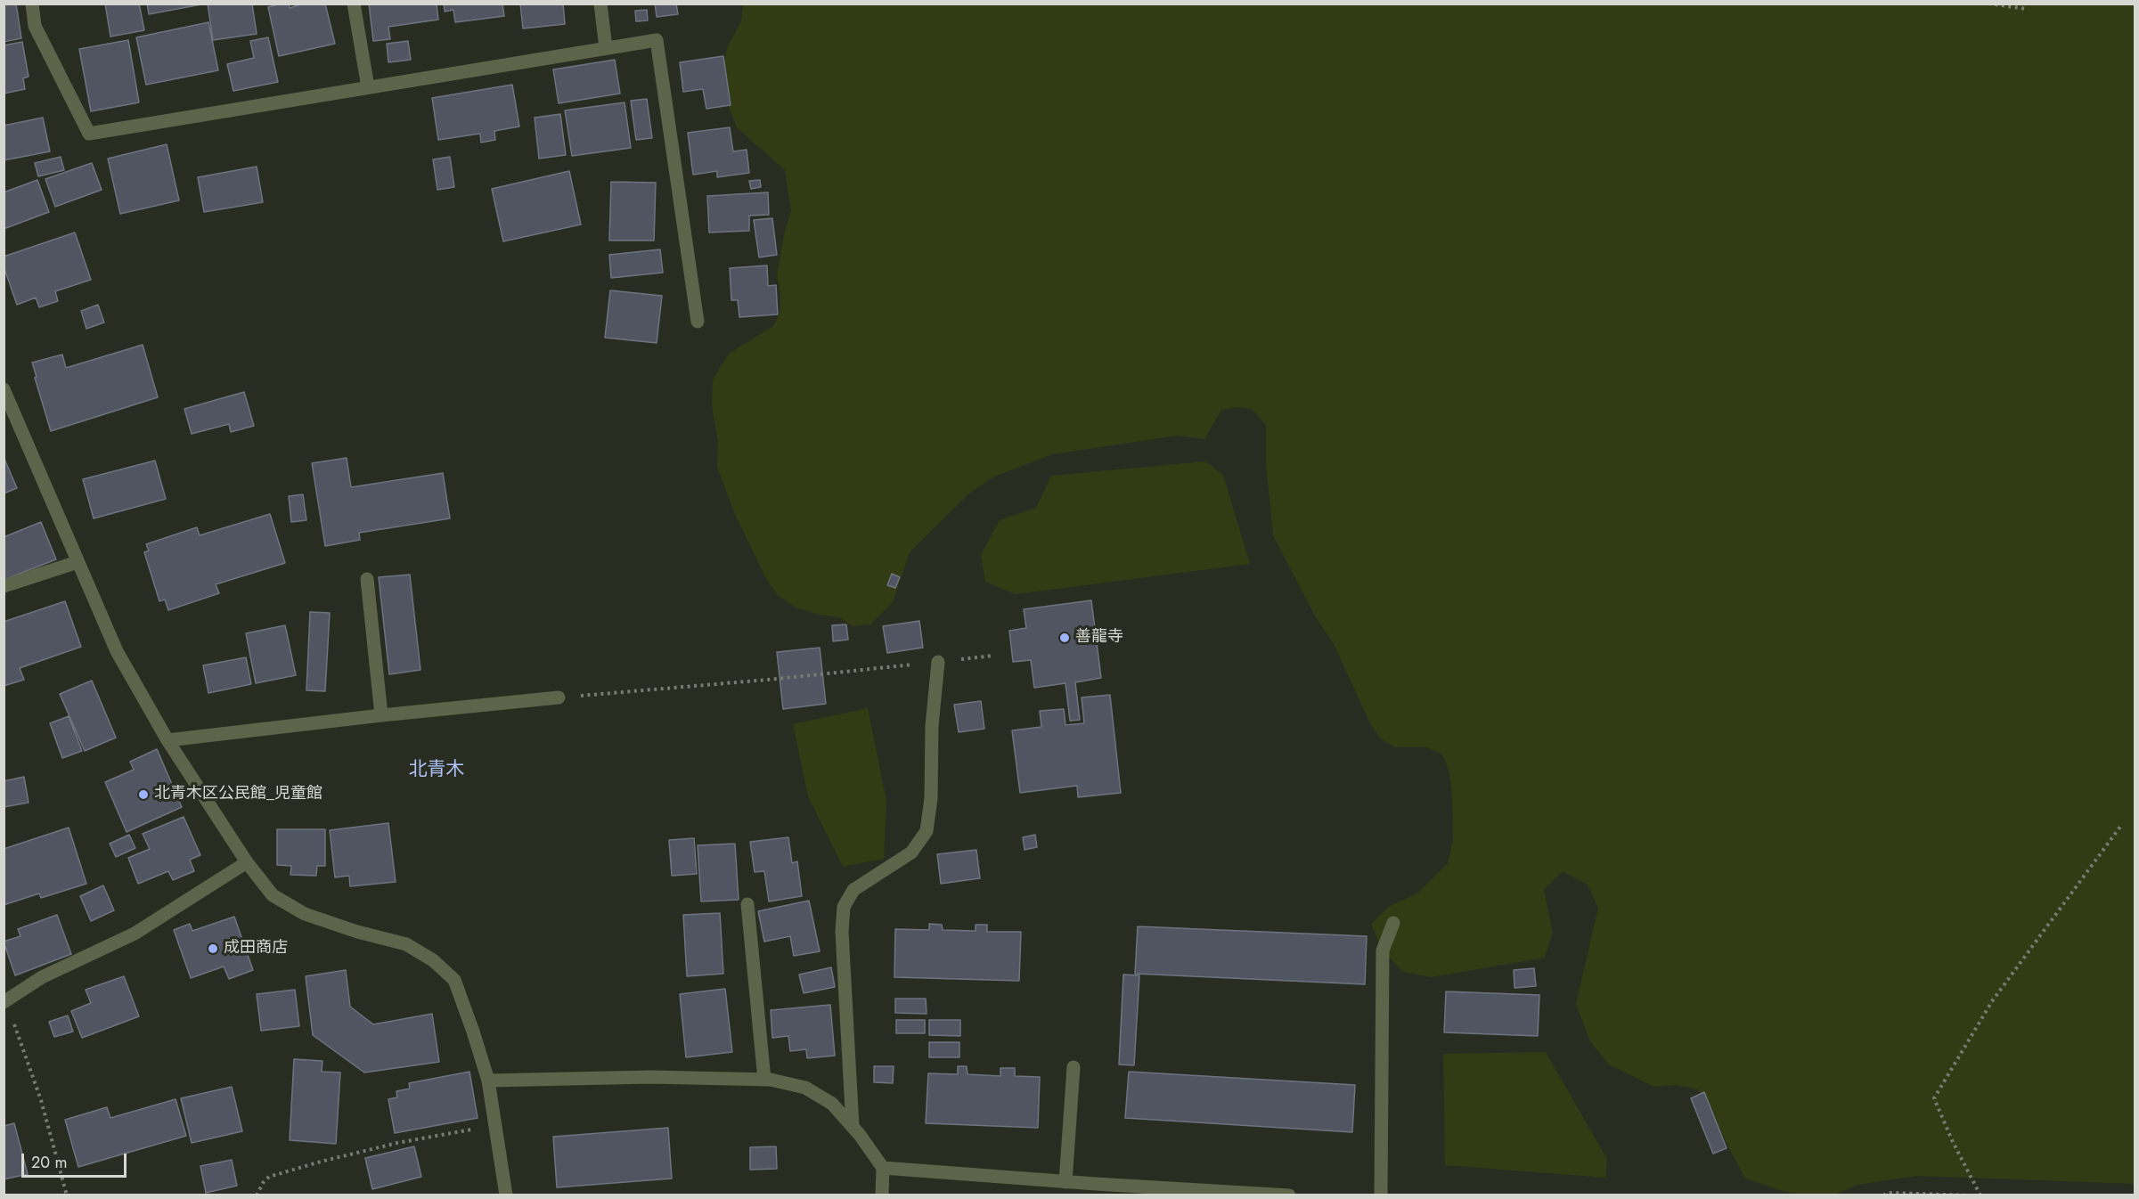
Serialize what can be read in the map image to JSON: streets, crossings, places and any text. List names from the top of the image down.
{
  "districts": ["北青木"],
  "places": ["善龍寺", "北青木区公民館_児童館", "成田商店"],
  "scale_bar": "20 m"
}
